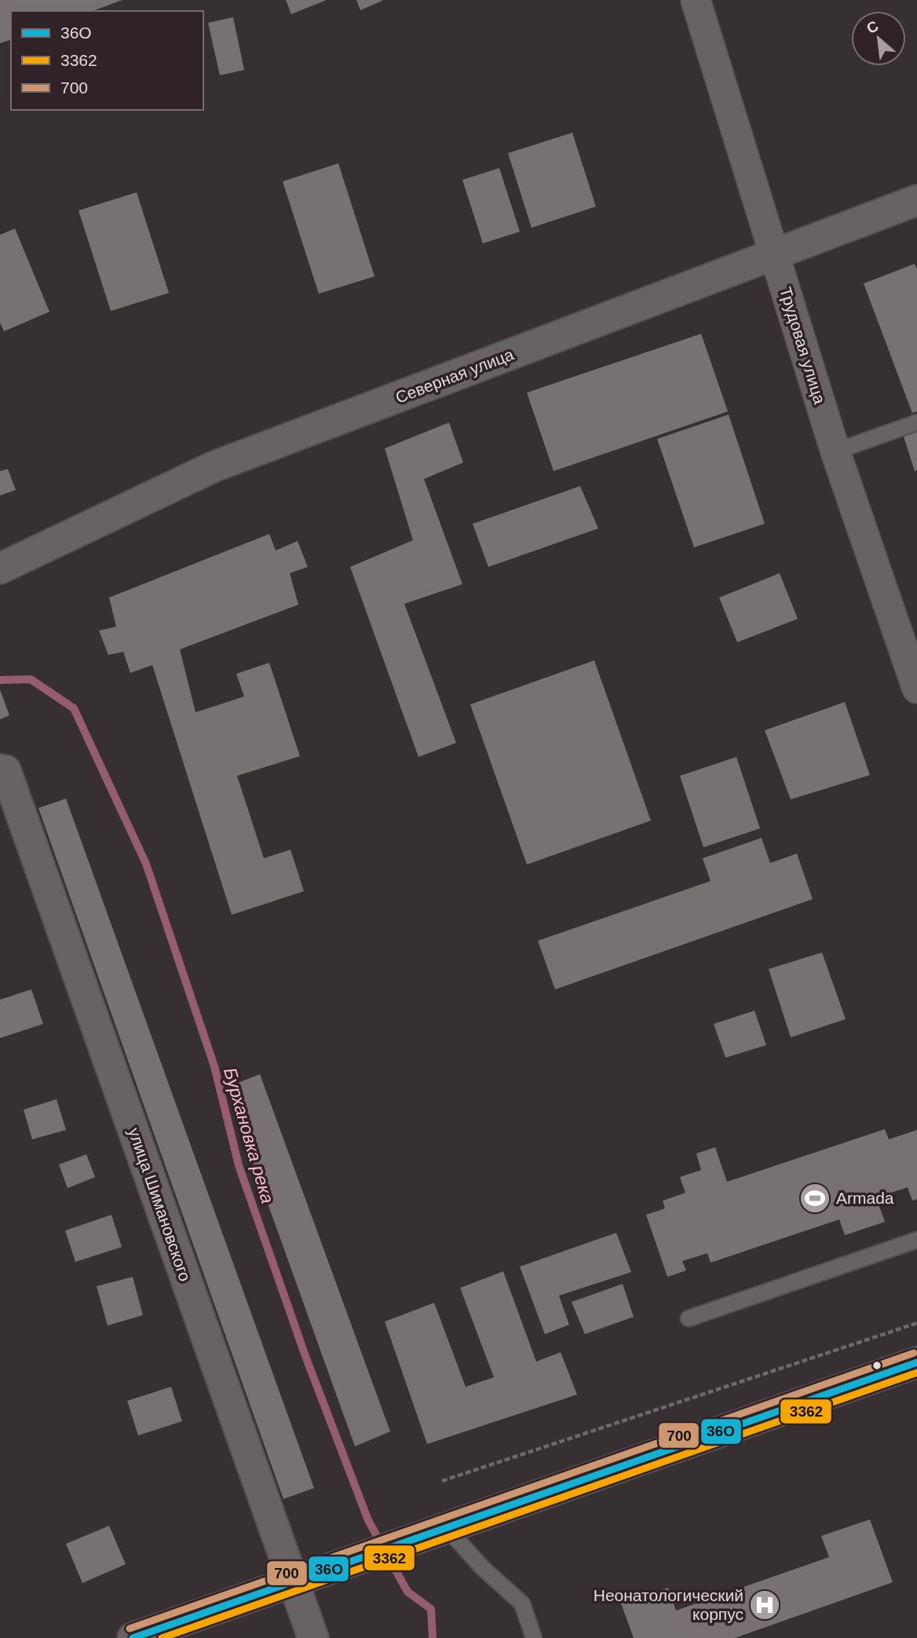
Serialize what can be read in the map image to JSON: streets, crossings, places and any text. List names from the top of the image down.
{
  "streets": {
    "street": ["Трудовая улица", "Северная улица", "улица Шимановского"]
  },
  "crossings": [
    ["Трудовая улица", "Северная улица"]
  ],
  "water": ["Бурхановка река"],
  "places": {
    "sports": ["Armada"],
    "hospital": ["Неонатологический корпус"]
  },
  "lines": ["transit line 700", "transit line 36О", "transit line 3362"],
  "legend": ["36О", "3362", "700"],
  "north": "top left"
}
